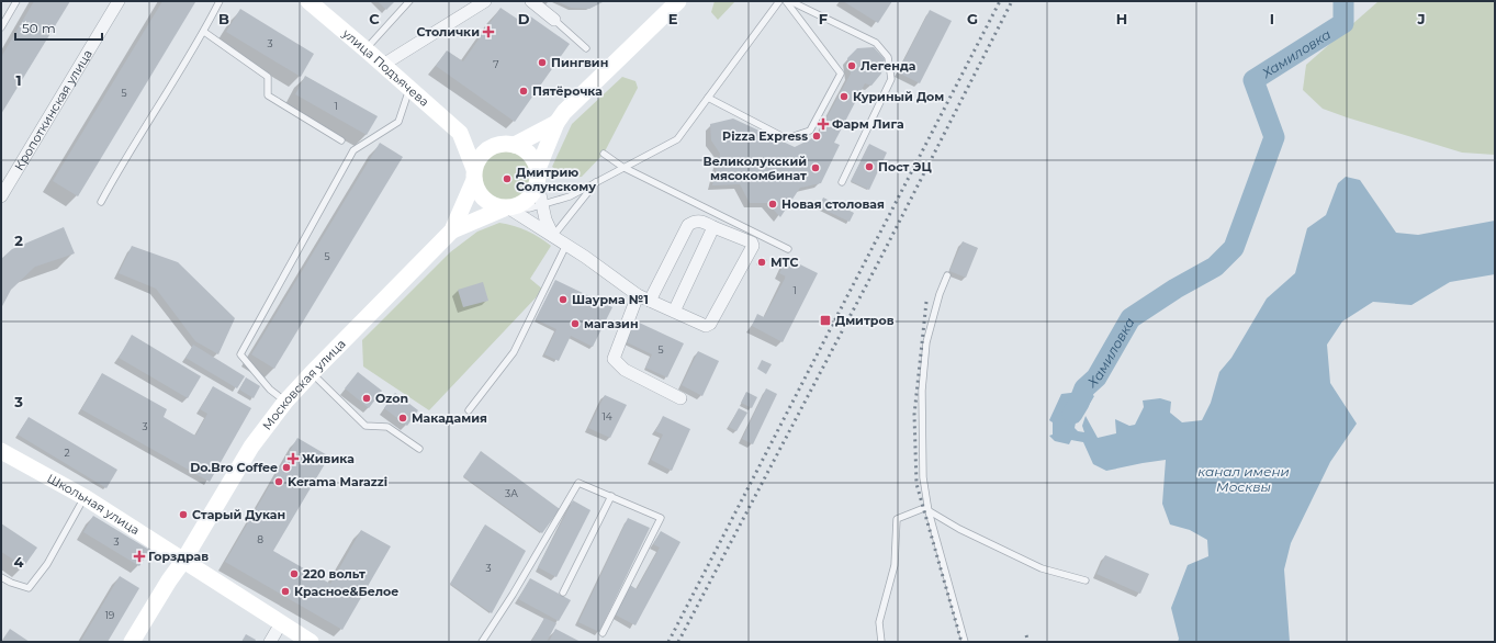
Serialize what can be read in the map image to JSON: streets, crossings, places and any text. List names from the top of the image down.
{
  "streets": {
    "main road": ["улица Подъячева", "Московская улица", "Школьная улица"],
    "street": ["Кропоткинская улица"]
  },
  "crossings": [
    ["улица Подъячева", "Московская улица"],
    ["Московская улица", "Школьная улица"]
  ],
  "water": ["Хамиловка", "канал имени Москвы"],
  "places": {
    "health": [
      "Столички",
      "Фарм Лига",
      "Живика",
      "Горздрав"
    ],
    "other": [
      "Пингвин",
      "Легенда",
      "Пятёрочка",
      "Куриный Дом",
      "Pizza Express",
      "Пост ЭЦ",
      "Великолукский мясокомбинат",
      "Дмитрию Солунскому",
      "Новая столовая",
      "МТС",
      "Шаурма №1",
      "магазин",
      "Ozon",
      "Макадамия",
      "Do.Bro Coffee",
      "Kerama Marazzi",
      "Старый Дукан",
      "220 вольт",
      "Красное&Белое"
    ],
    "transit": ["Дмитров"]
  },
  "house_numbers": [
    "3",
    "7",
    "5",
    "1",
    "5",
    "1",
    "5",
    "14",
    "3",
    "2",
    "3А",
    "8",
    "3",
    "3",
    "19"
  ],
  "scale_bar": "50 m",
  "grid": {
    "columns": [
      "B",
      "C",
      "D",
      "E",
      "F",
      "G",
      "H",
      "I",
      "J"
    ],
    "rows": [
      "1",
      "2",
      "3",
      "4"
    ]
  }
}
